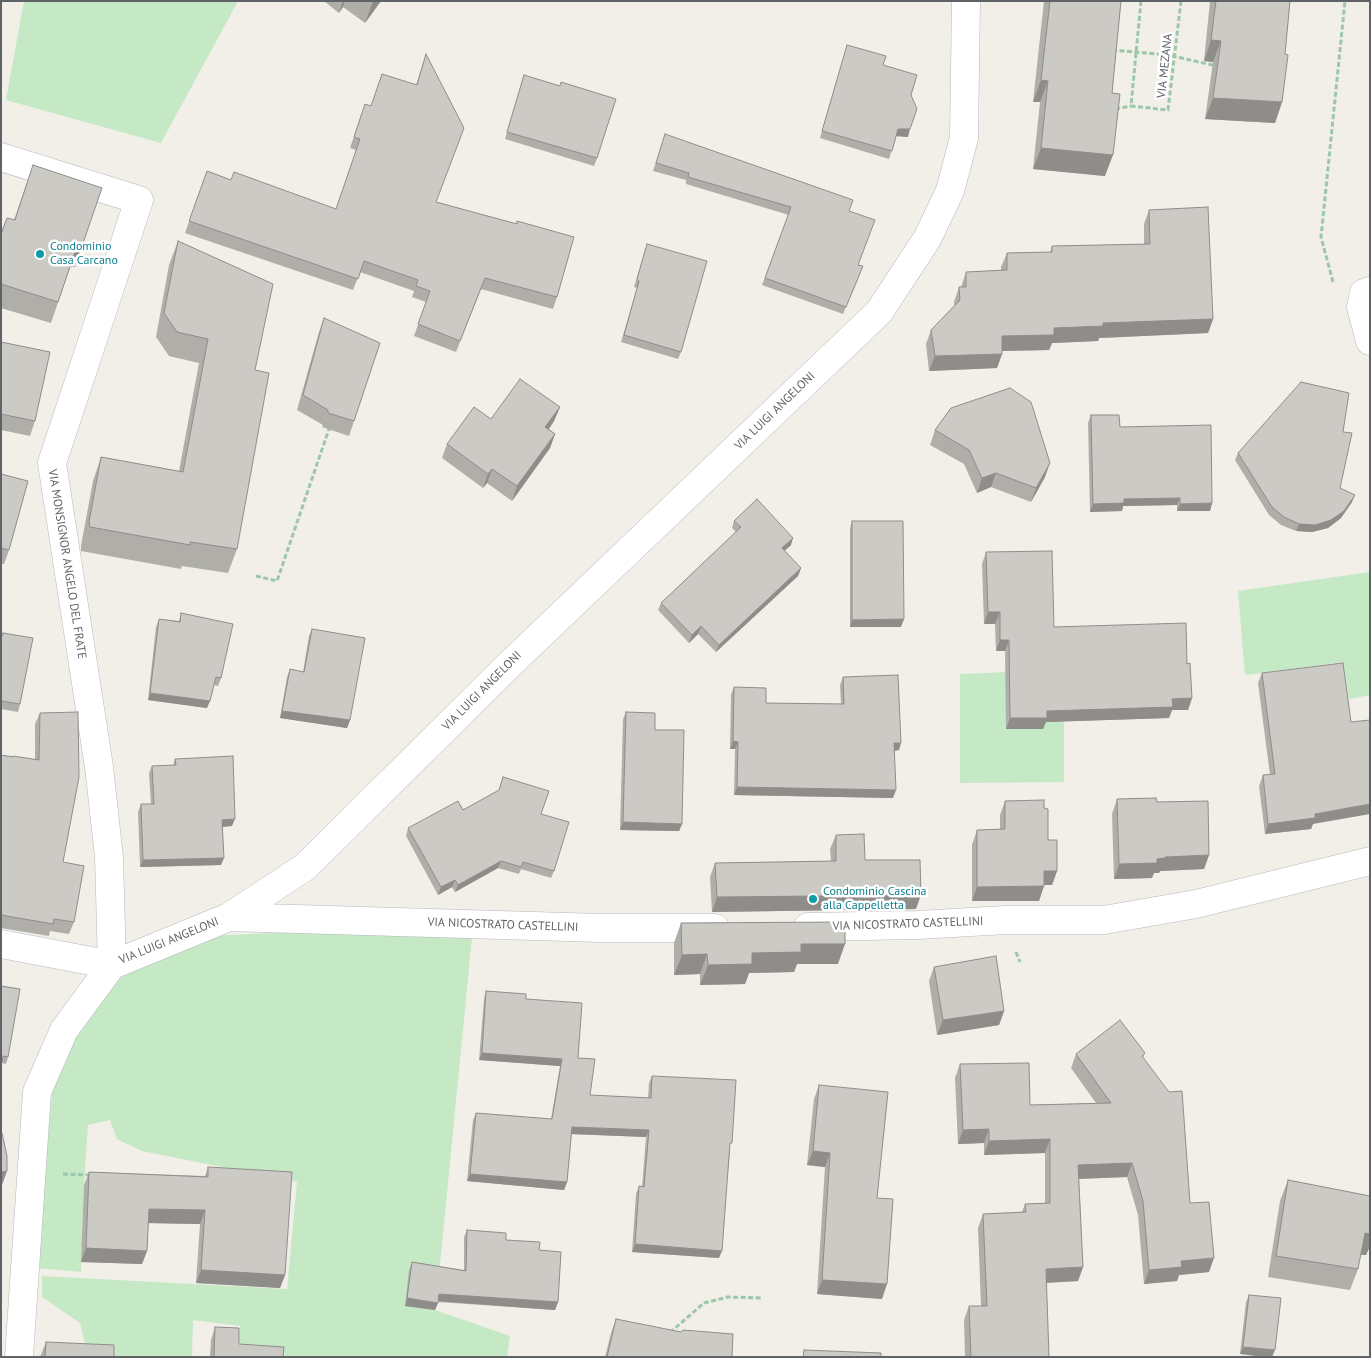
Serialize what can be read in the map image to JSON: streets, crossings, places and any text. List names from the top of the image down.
{
  "streets": {
    "street": ["VIA LUIGI ANGELONI", "VIA MONSIGNOR ANGELO DEL FRATE", "VIA NICOSTRATO CASTELLINI"],
    "path": ["VIA MEZANA"]
  },
  "crossings": [
    ["VIA LUIGI ANGELONI", "VIA MONSIGNOR ANGELO DEL FRATE"],
    ["VIA LUIGI ANGELONI", "VIA NICOSTRATO CASTELLINI"]
  ],
  "places": ["Condominio Casa Carcano", "Condominio Cascina alla Cappelletta"]
}
